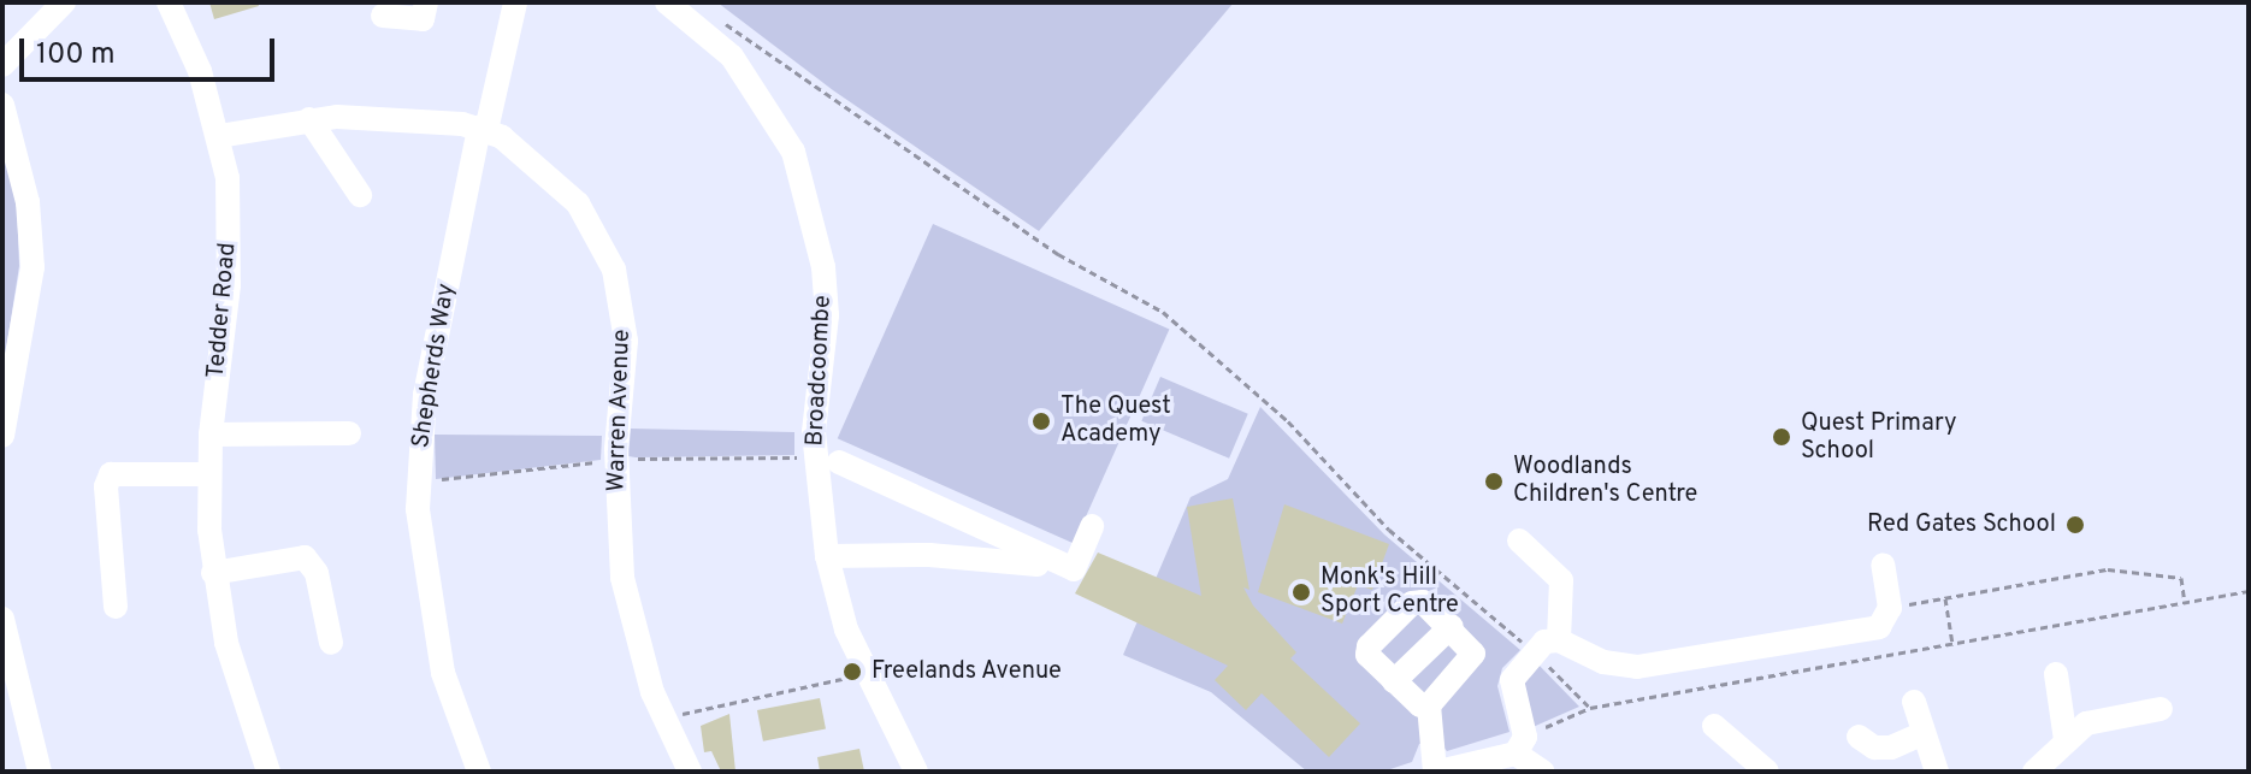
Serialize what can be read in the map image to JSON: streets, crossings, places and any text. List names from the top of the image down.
{
  "streets": {
    "street": [
      "Tedder Road",
      "Shepherds Way",
      "Broadcoombe",
      "Warren Avenue"
    ]
  },
  "crossings": [
    ["Tedder Road", "Warren Avenue"],
    ["Shepherds Way", "Warren Avenue"]
  ],
  "places": [
    "The Quest Academy",
    "Quest Primary School",
    "Woodlands Children's Centre",
    "Red Gates School",
    "Monk's Hill Sport Centre",
    "Freelands Avenue"
  ],
  "scale_bar": "100 m"
}
